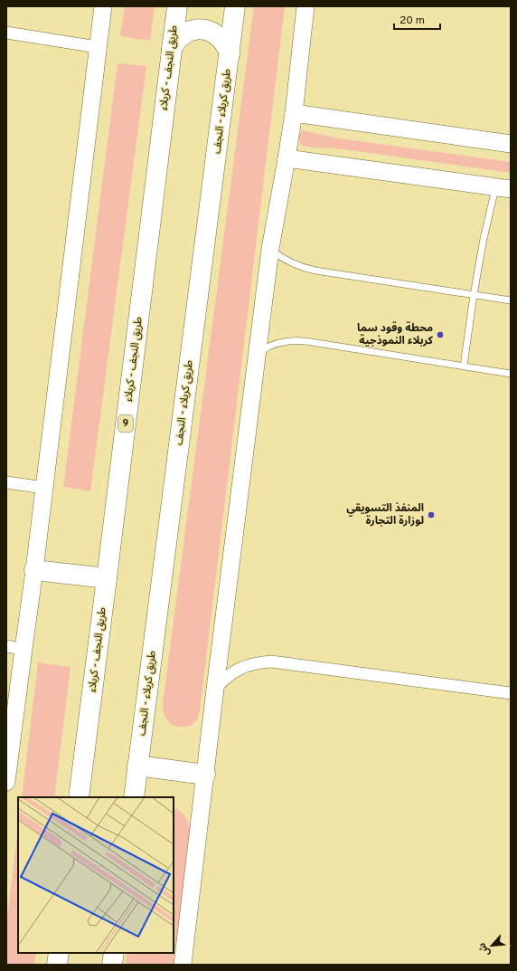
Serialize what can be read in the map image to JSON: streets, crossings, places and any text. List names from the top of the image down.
{
  "streets": {
    "highway": ["طريق النجف - كربلاء", "طريق كربلاء - النجف", "9"]
  },
  "places": ["محطة وقود سما كربلاء النموذجية", "المنفذ التسويقي لوزارة التجارة"],
  "scale_bar": "20 m",
  "north": "bottom left"
}
